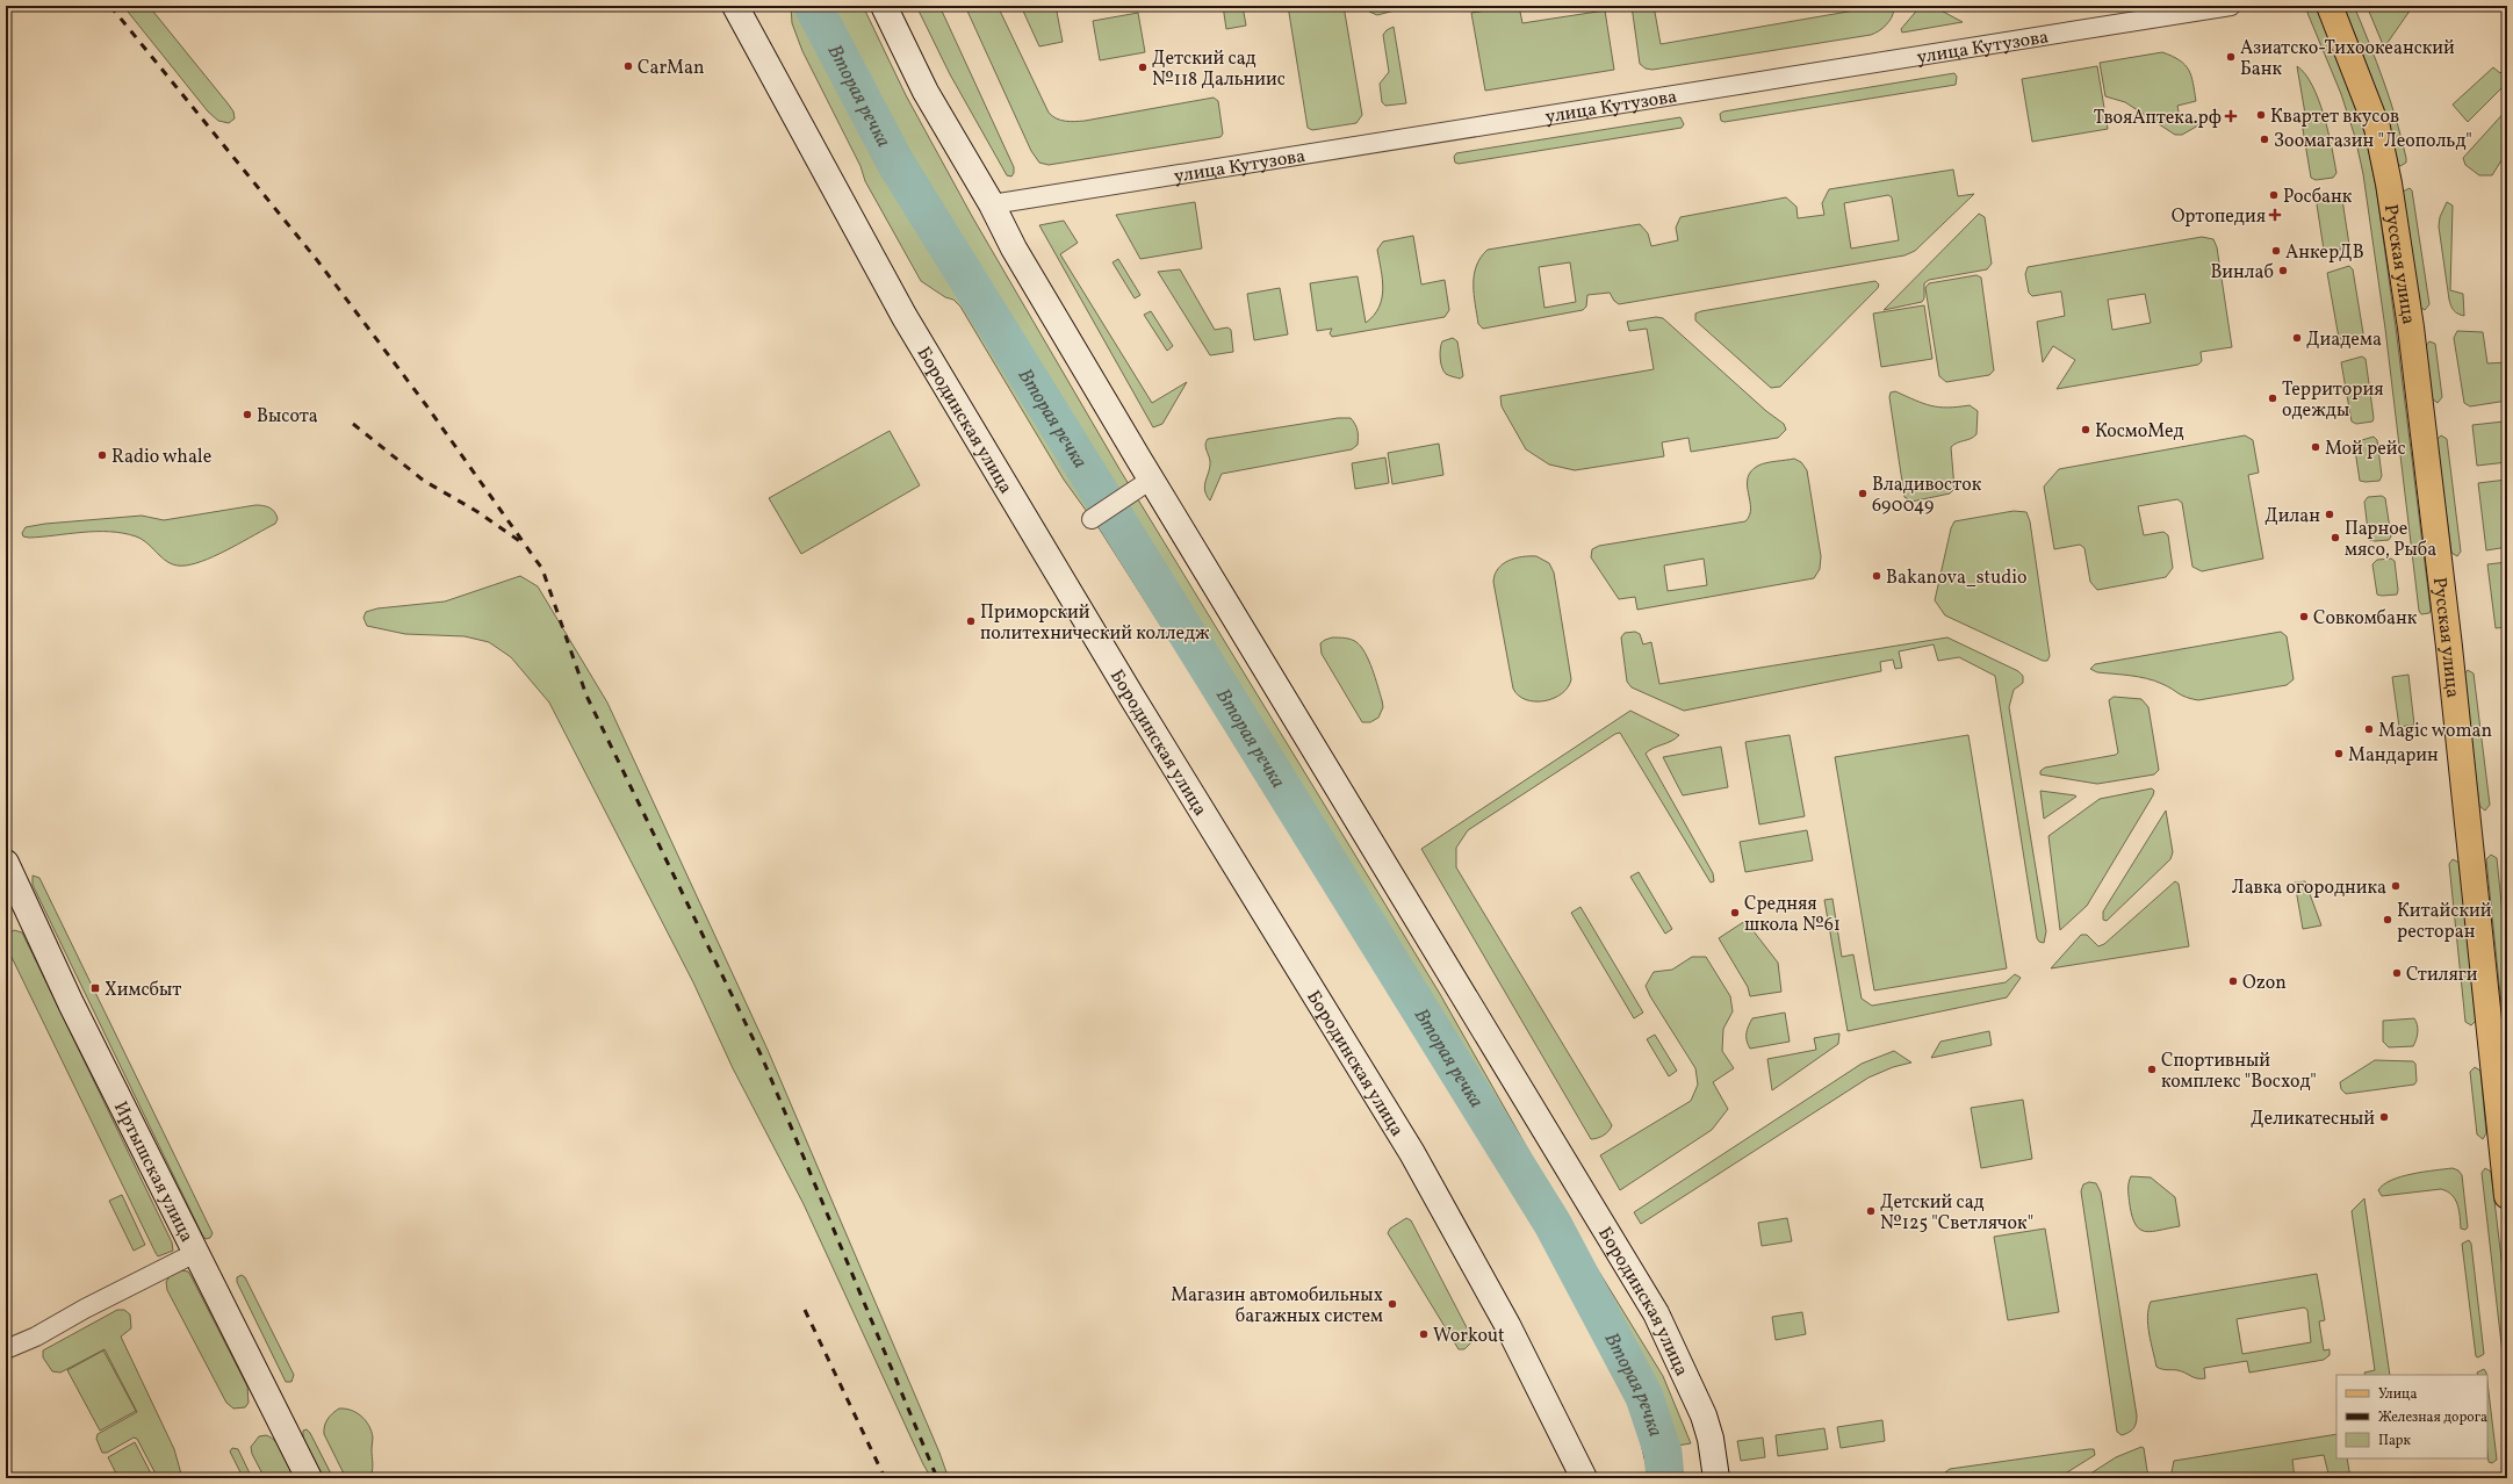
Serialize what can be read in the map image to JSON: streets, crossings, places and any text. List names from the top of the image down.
{
  "streets": {
    "main road": ["Русская улица", "Бородинская улица", "Иртышская улица"],
    "street": ["улица Кутузова"]
  },
  "crossings": [
    ["улица Кутузова", "Бородинская улица"]
  ],
  "water": ["Вторая речка"],
  "places": {
    "other": [
      "Азиатско-Тихоокеанский Банк",
      "CarMan",
      "Детский сад №118 Дальниис",
      "Квартет вкусов",
      "Зоомагазин \"Леопольд\"",
      "Росбанк",
      "АнкерДВ",
      "Винлаб",
      "Диадема",
      "Территория одежды",
      "Высота",
      "КосмоМед",
      "Мой рейс",
      "Radio whale",
      "Владивосток 690049",
      "Дилан",
      "Парное мясо, Рыба",
      "Bakanova_studio",
      "Совкомбанк",
      "Приморский политехнический колледж",
      "Magic woman",
      "Мандарин",
      "Лавка огородника",
      "Средняя школа №61",
      "Китайский ресторан",
      "Стиляги",
      "Ozon",
      "Спортивный комплекс \"Восход\"",
      "Деликатесный",
      "Детский сад №125 \"Светлячок\"",
      "Магазин автомобильных багажных систем",
      "Workout"
    ],
    "health": ["ТвояАптека.рф", "Ортопедия"],
    "transit": ["Химсбыт"]
  },
  "legend": ["Улица", "Железная дорога", "Парк"]
}
